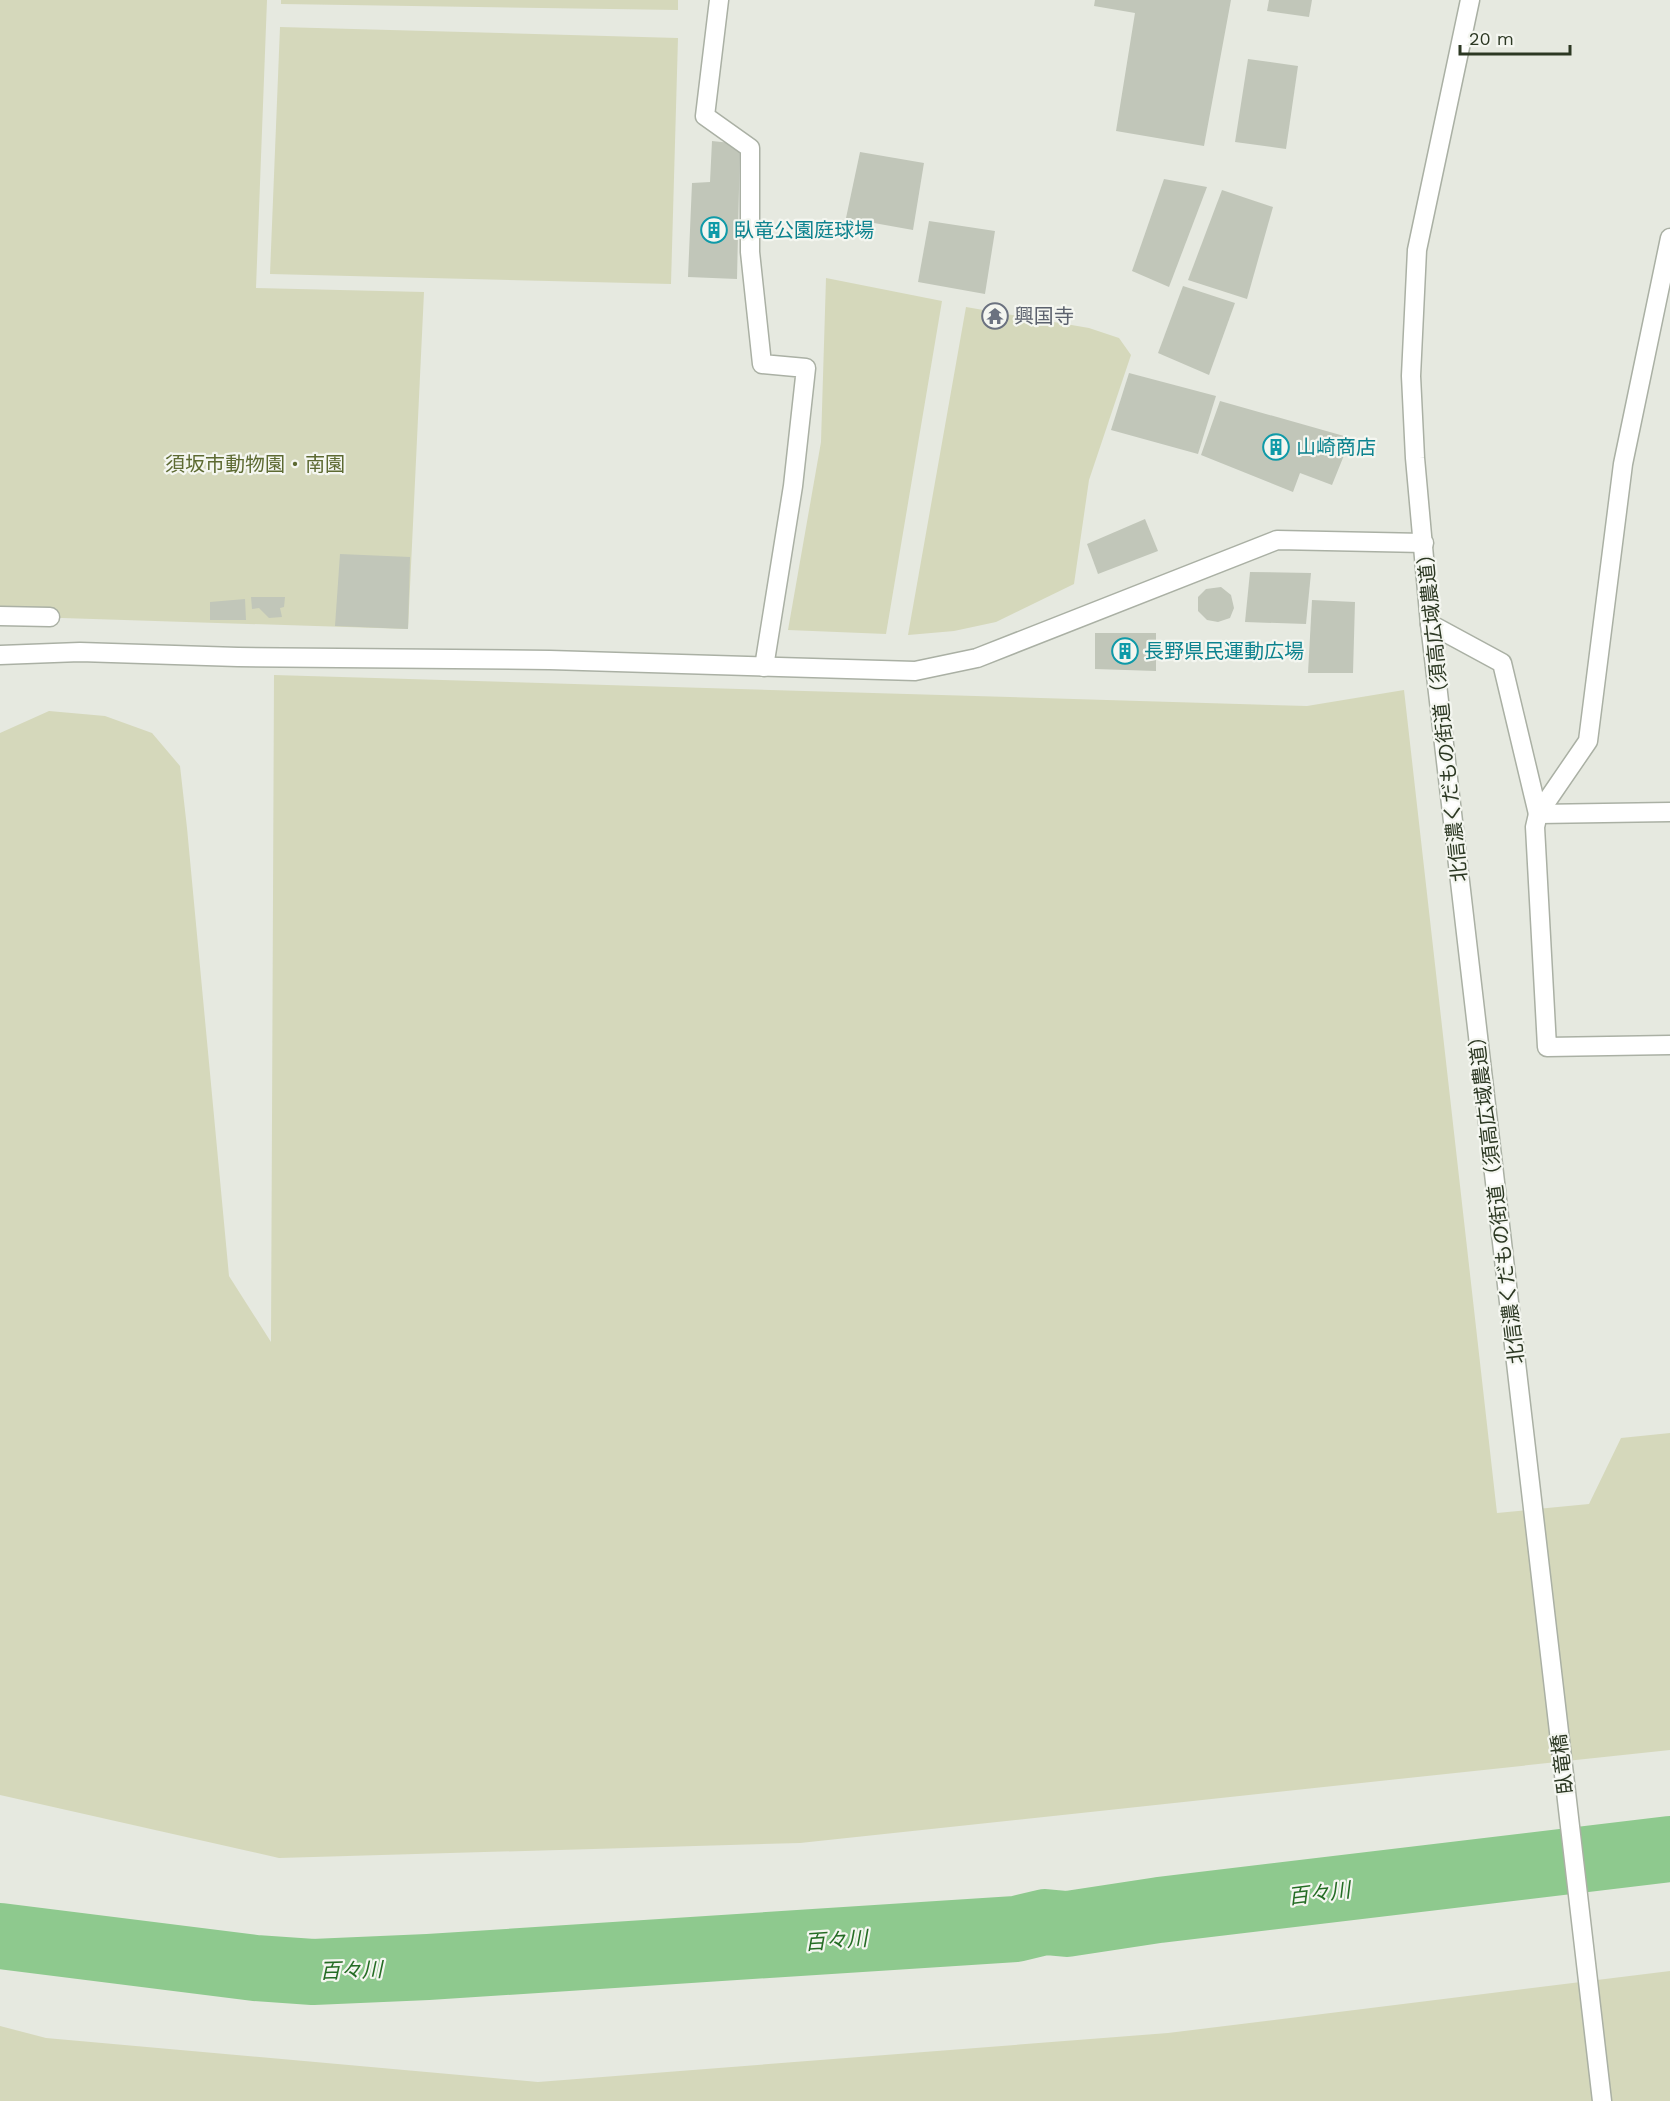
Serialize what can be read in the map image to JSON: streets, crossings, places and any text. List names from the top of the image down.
{
  "streets": {
    "street": ["北信濃くだもの街道（須高広域農道）", "臥竜橋"]
  },
  "crossings": [
    ["北信濃くだもの街道（須高広域農道）", "臥竜橋"]
  ],
  "water": ["百々川"],
  "parks": ["須坂市動物園・南園"],
  "places": {
    "building": ["臥竜公園庭球場", "山崎商店", "長野県民運動広場"],
    "temple": ["興国寺"]
  },
  "scale_bar": "20 m"
}
